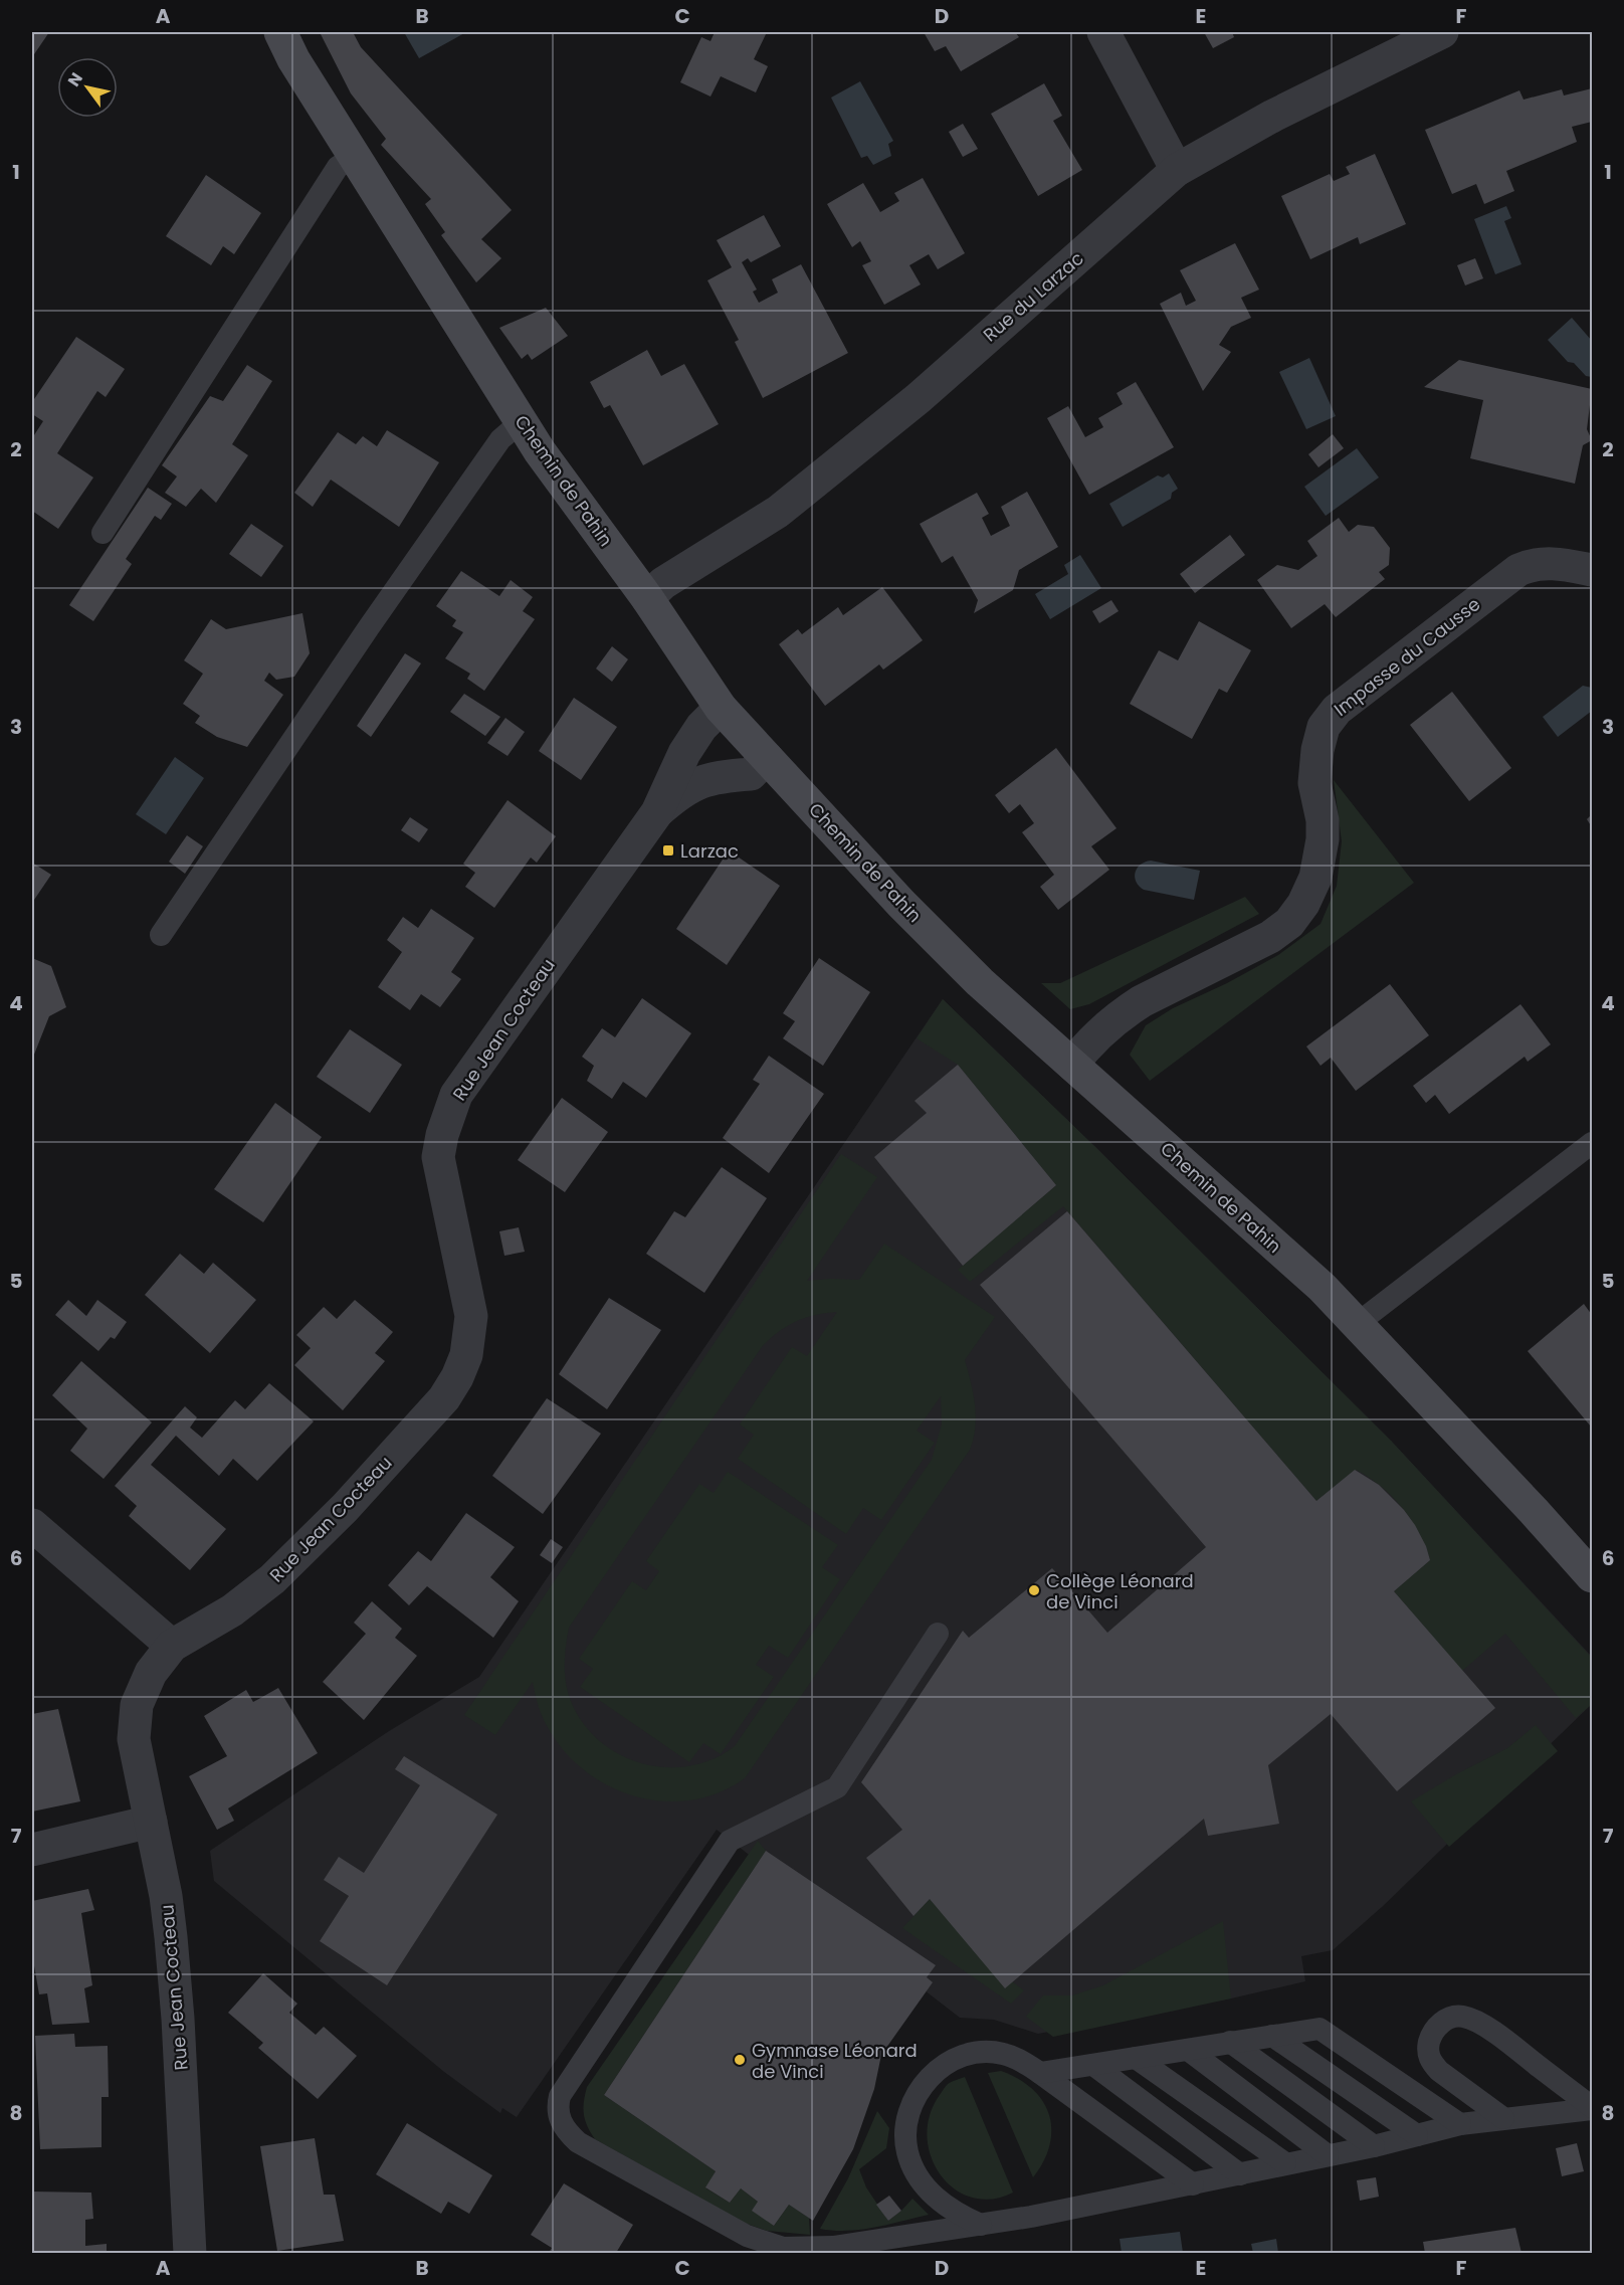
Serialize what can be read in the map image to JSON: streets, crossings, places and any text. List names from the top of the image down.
{
  "streets": {
    "main road": ["Chemin de Pahin"],
    "street": ["Rue du Larzac", "Impasse du Causse", "Rue Jean Cocteau"]
  },
  "crossings": [
    ["Rue du Larzac", "Chemin de Pahin"],
    ["Chemin de Pahin", "Impasse du Causse"],
    ["Chemin de Pahin", "Rue Jean Cocteau"]
  ],
  "places": {
    "transit": ["Larzac"],
    "other": ["Collège Léonard de Vinci", "Gymnase Léonard de Vinci"]
  },
  "north": "top left",
  "grid": {
    "columns": [
      "A",
      "B",
      "C",
      "D",
      "E",
      "F"
    ],
    "rows": [
      "1",
      "2",
      "3",
      "4",
      "5",
      "6",
      "7",
      "8"
    ]
  }
}
